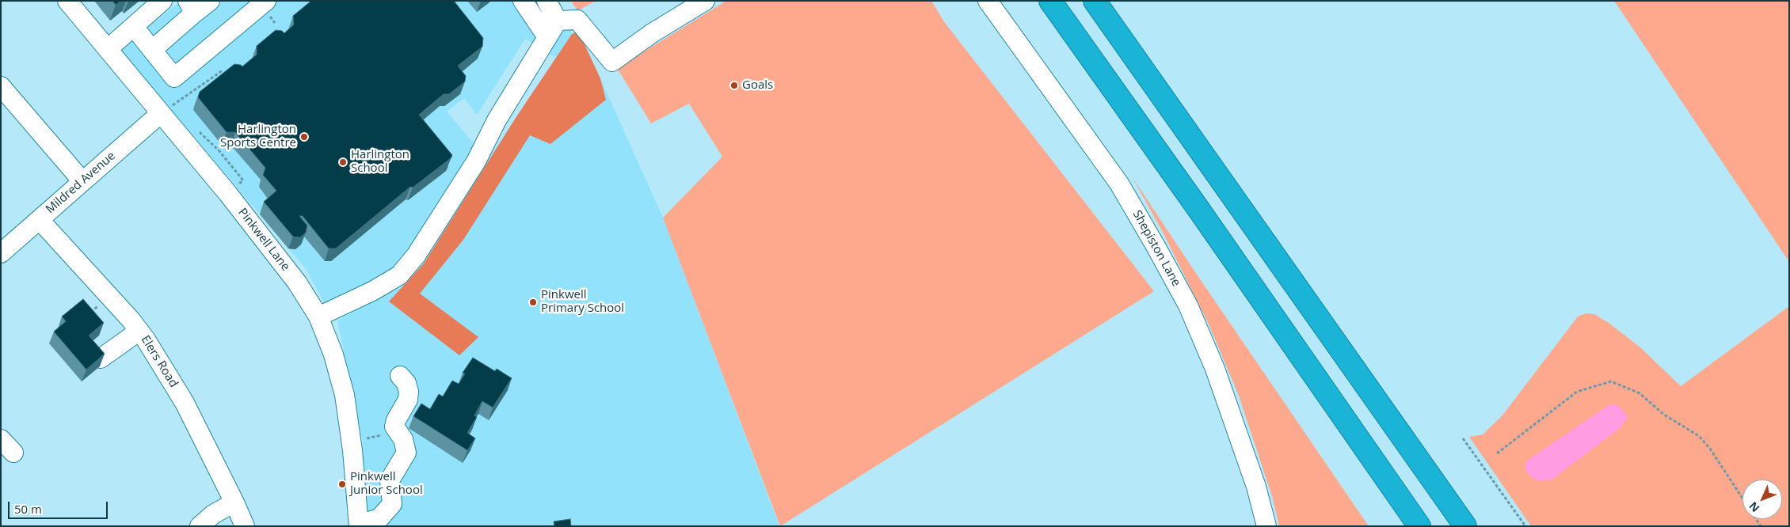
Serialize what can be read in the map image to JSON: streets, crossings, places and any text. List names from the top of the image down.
{
  "streets": {
    "street": [
      "Mildred Avenue",
      "Pinkwell Lane",
      "Shepiston Lane",
      "Elers Road"
    ]
  },
  "crossings": [
    ["Mildred Avenue", "Pinkwell Lane"],
    ["Mildred Avenue", "Elers Road"]
  ],
  "places": [
    "Goals",
    "Harlington Sports Centre",
    "Harlington School",
    "Pinkwell Primary School",
    "Pinkwell Junior School"
  ],
  "scale_bar": "50 m",
  "north": "bottom left"
}
